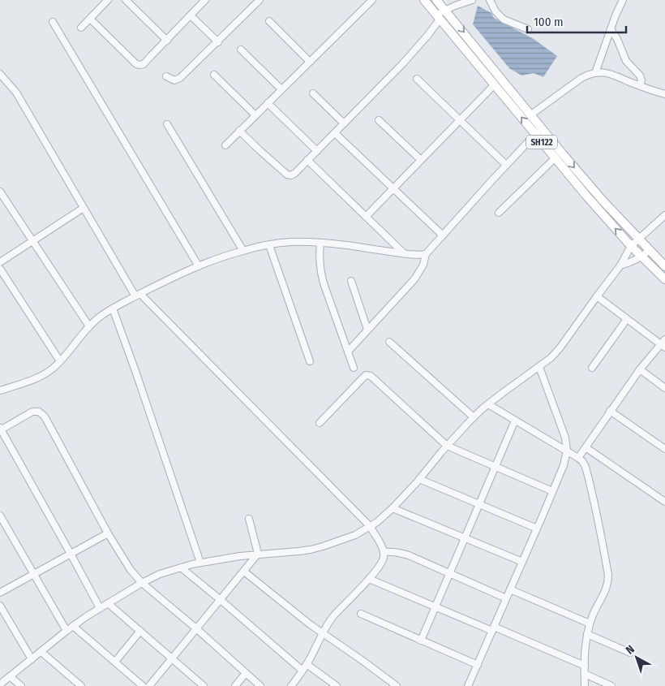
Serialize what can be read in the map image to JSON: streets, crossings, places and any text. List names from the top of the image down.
{
  "streets": {
    "main road": ["SH122"]
  },
  "scale_bar": "100 m",
  "north": "top left"
}
